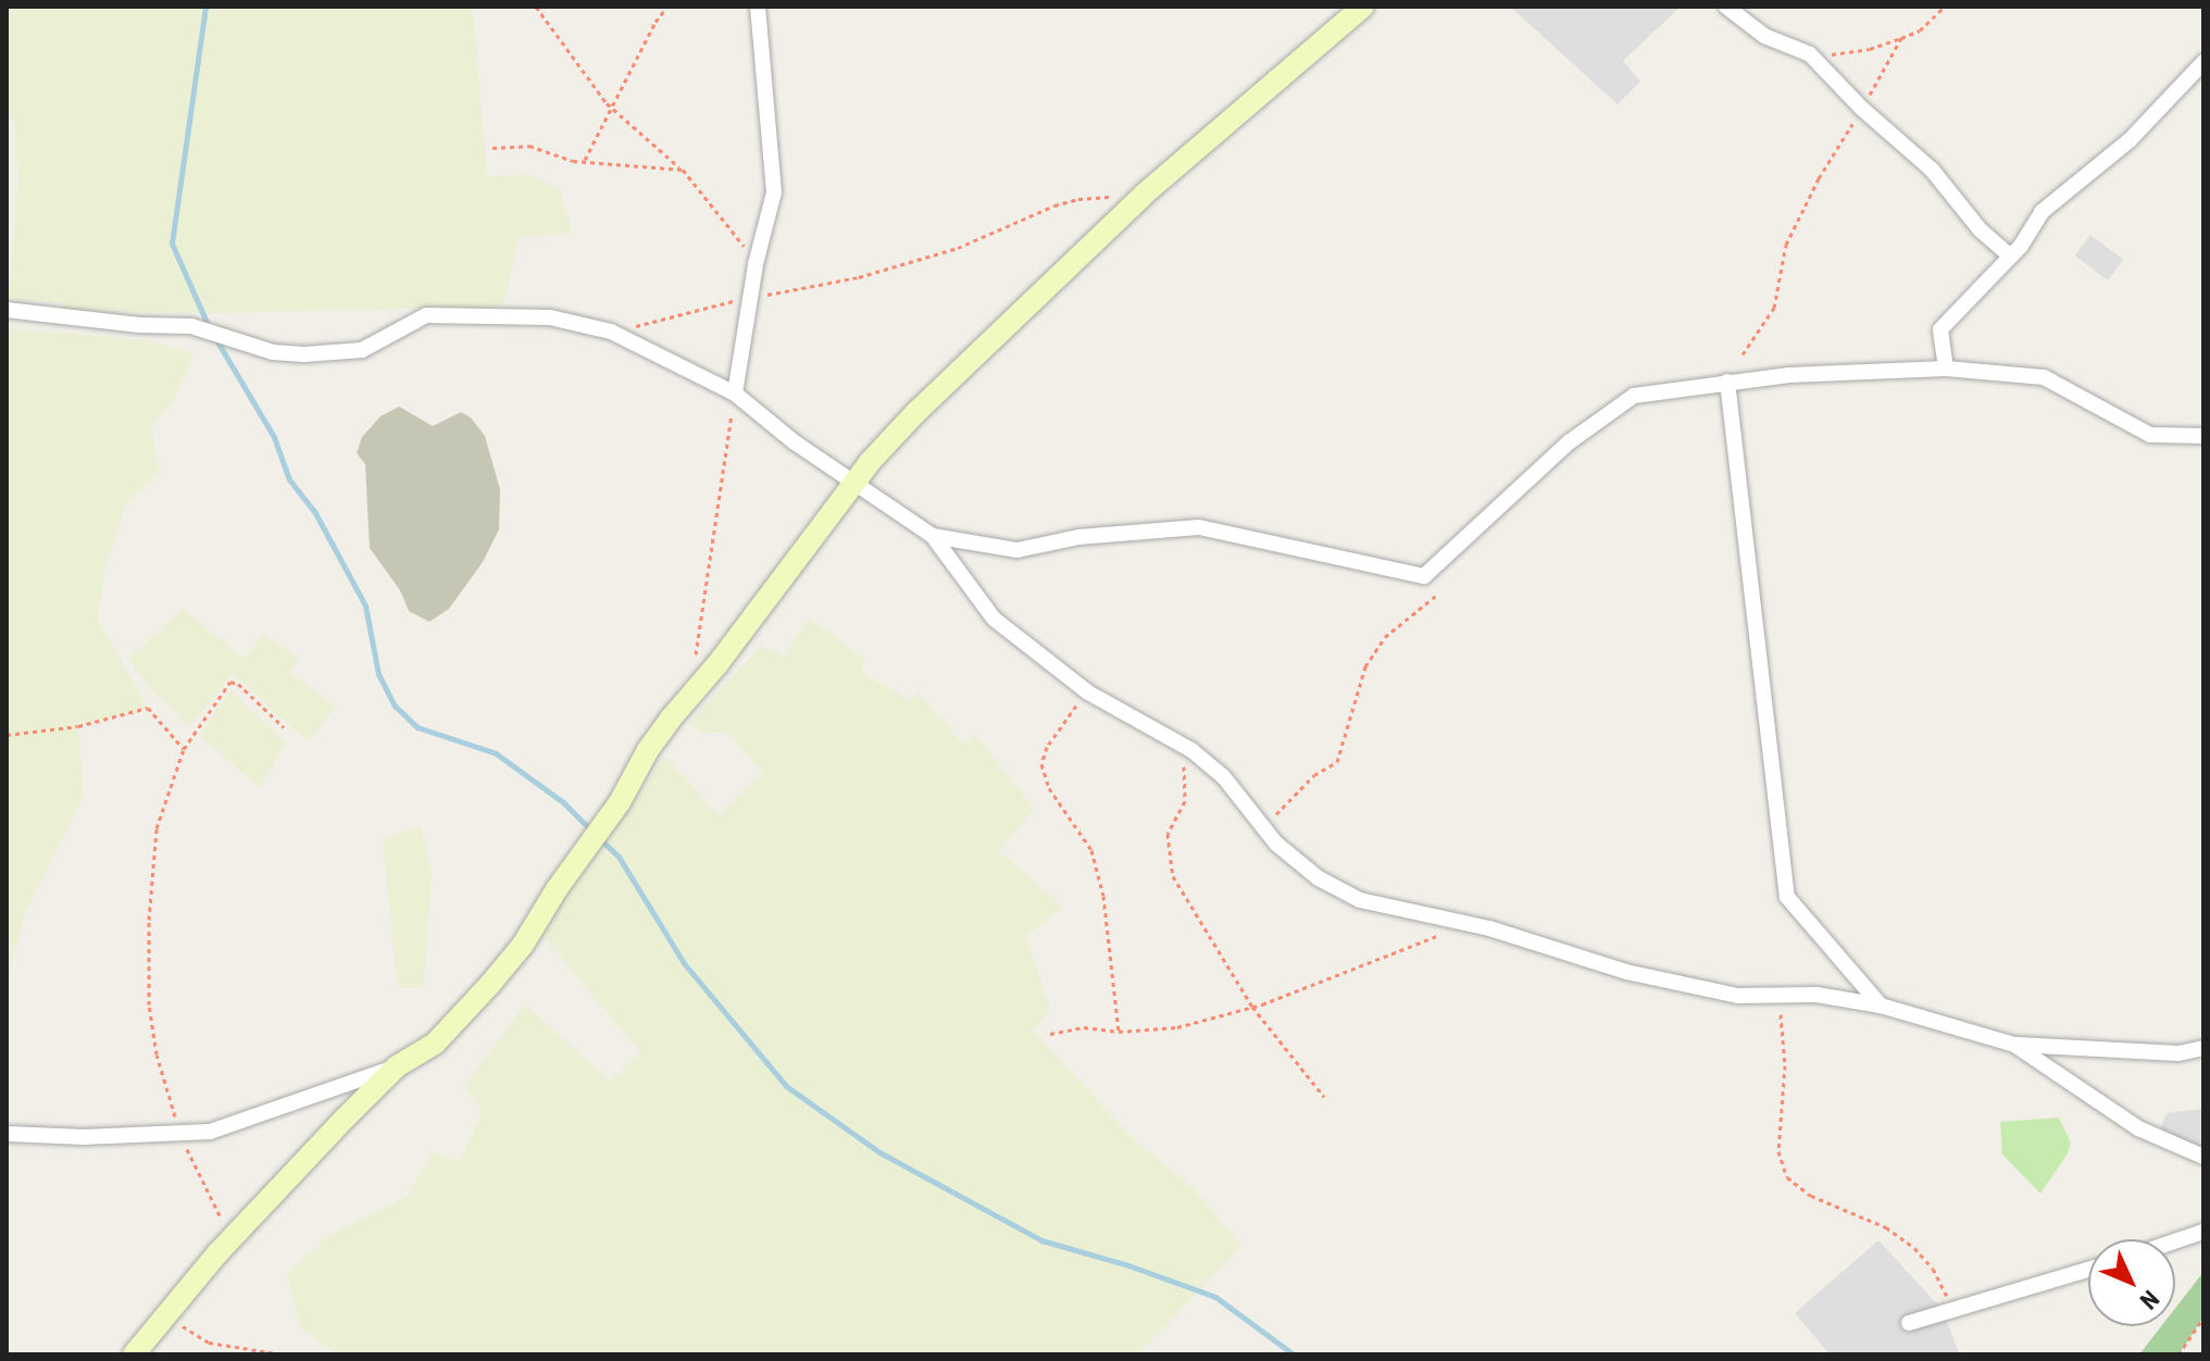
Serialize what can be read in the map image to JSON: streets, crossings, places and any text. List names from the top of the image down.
{
  "north": "bottom right"
}
